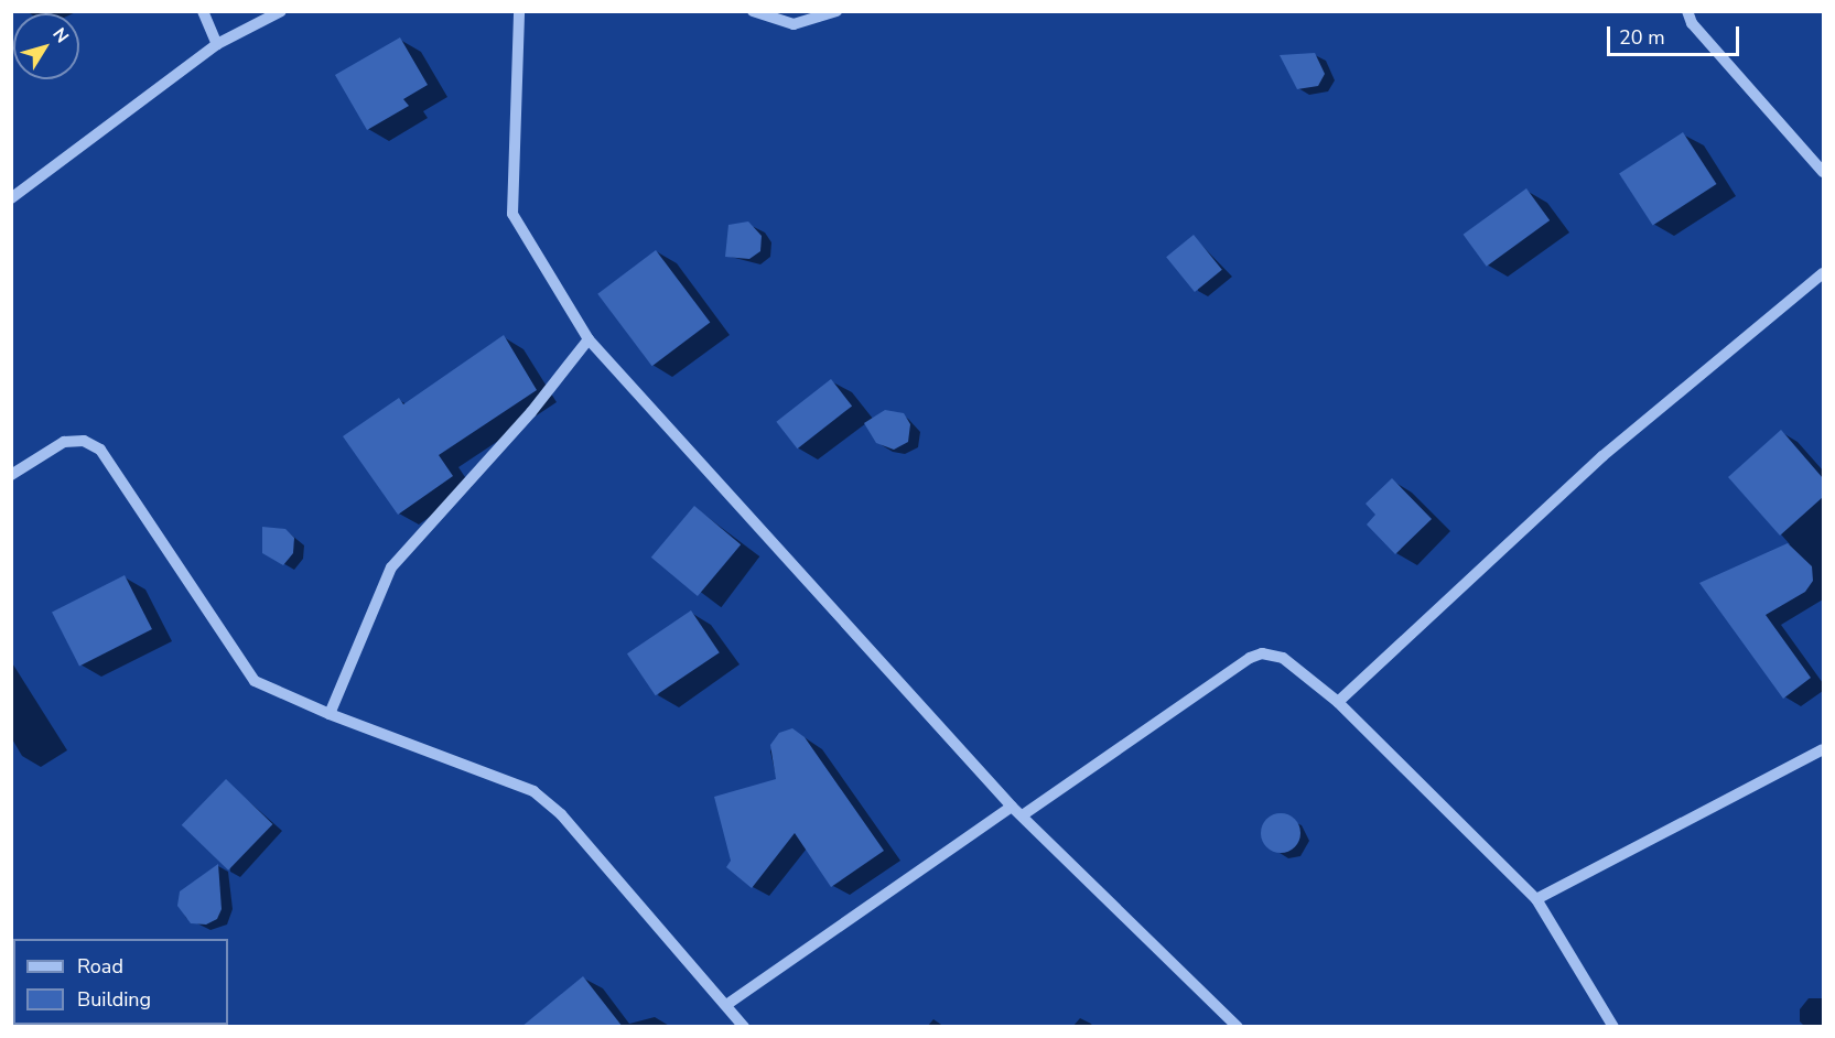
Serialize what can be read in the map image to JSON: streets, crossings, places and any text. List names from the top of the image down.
{
  "legend": ["Road", "Building"],
  "scale_bar": "20 m",
  "north": "top right"
}
